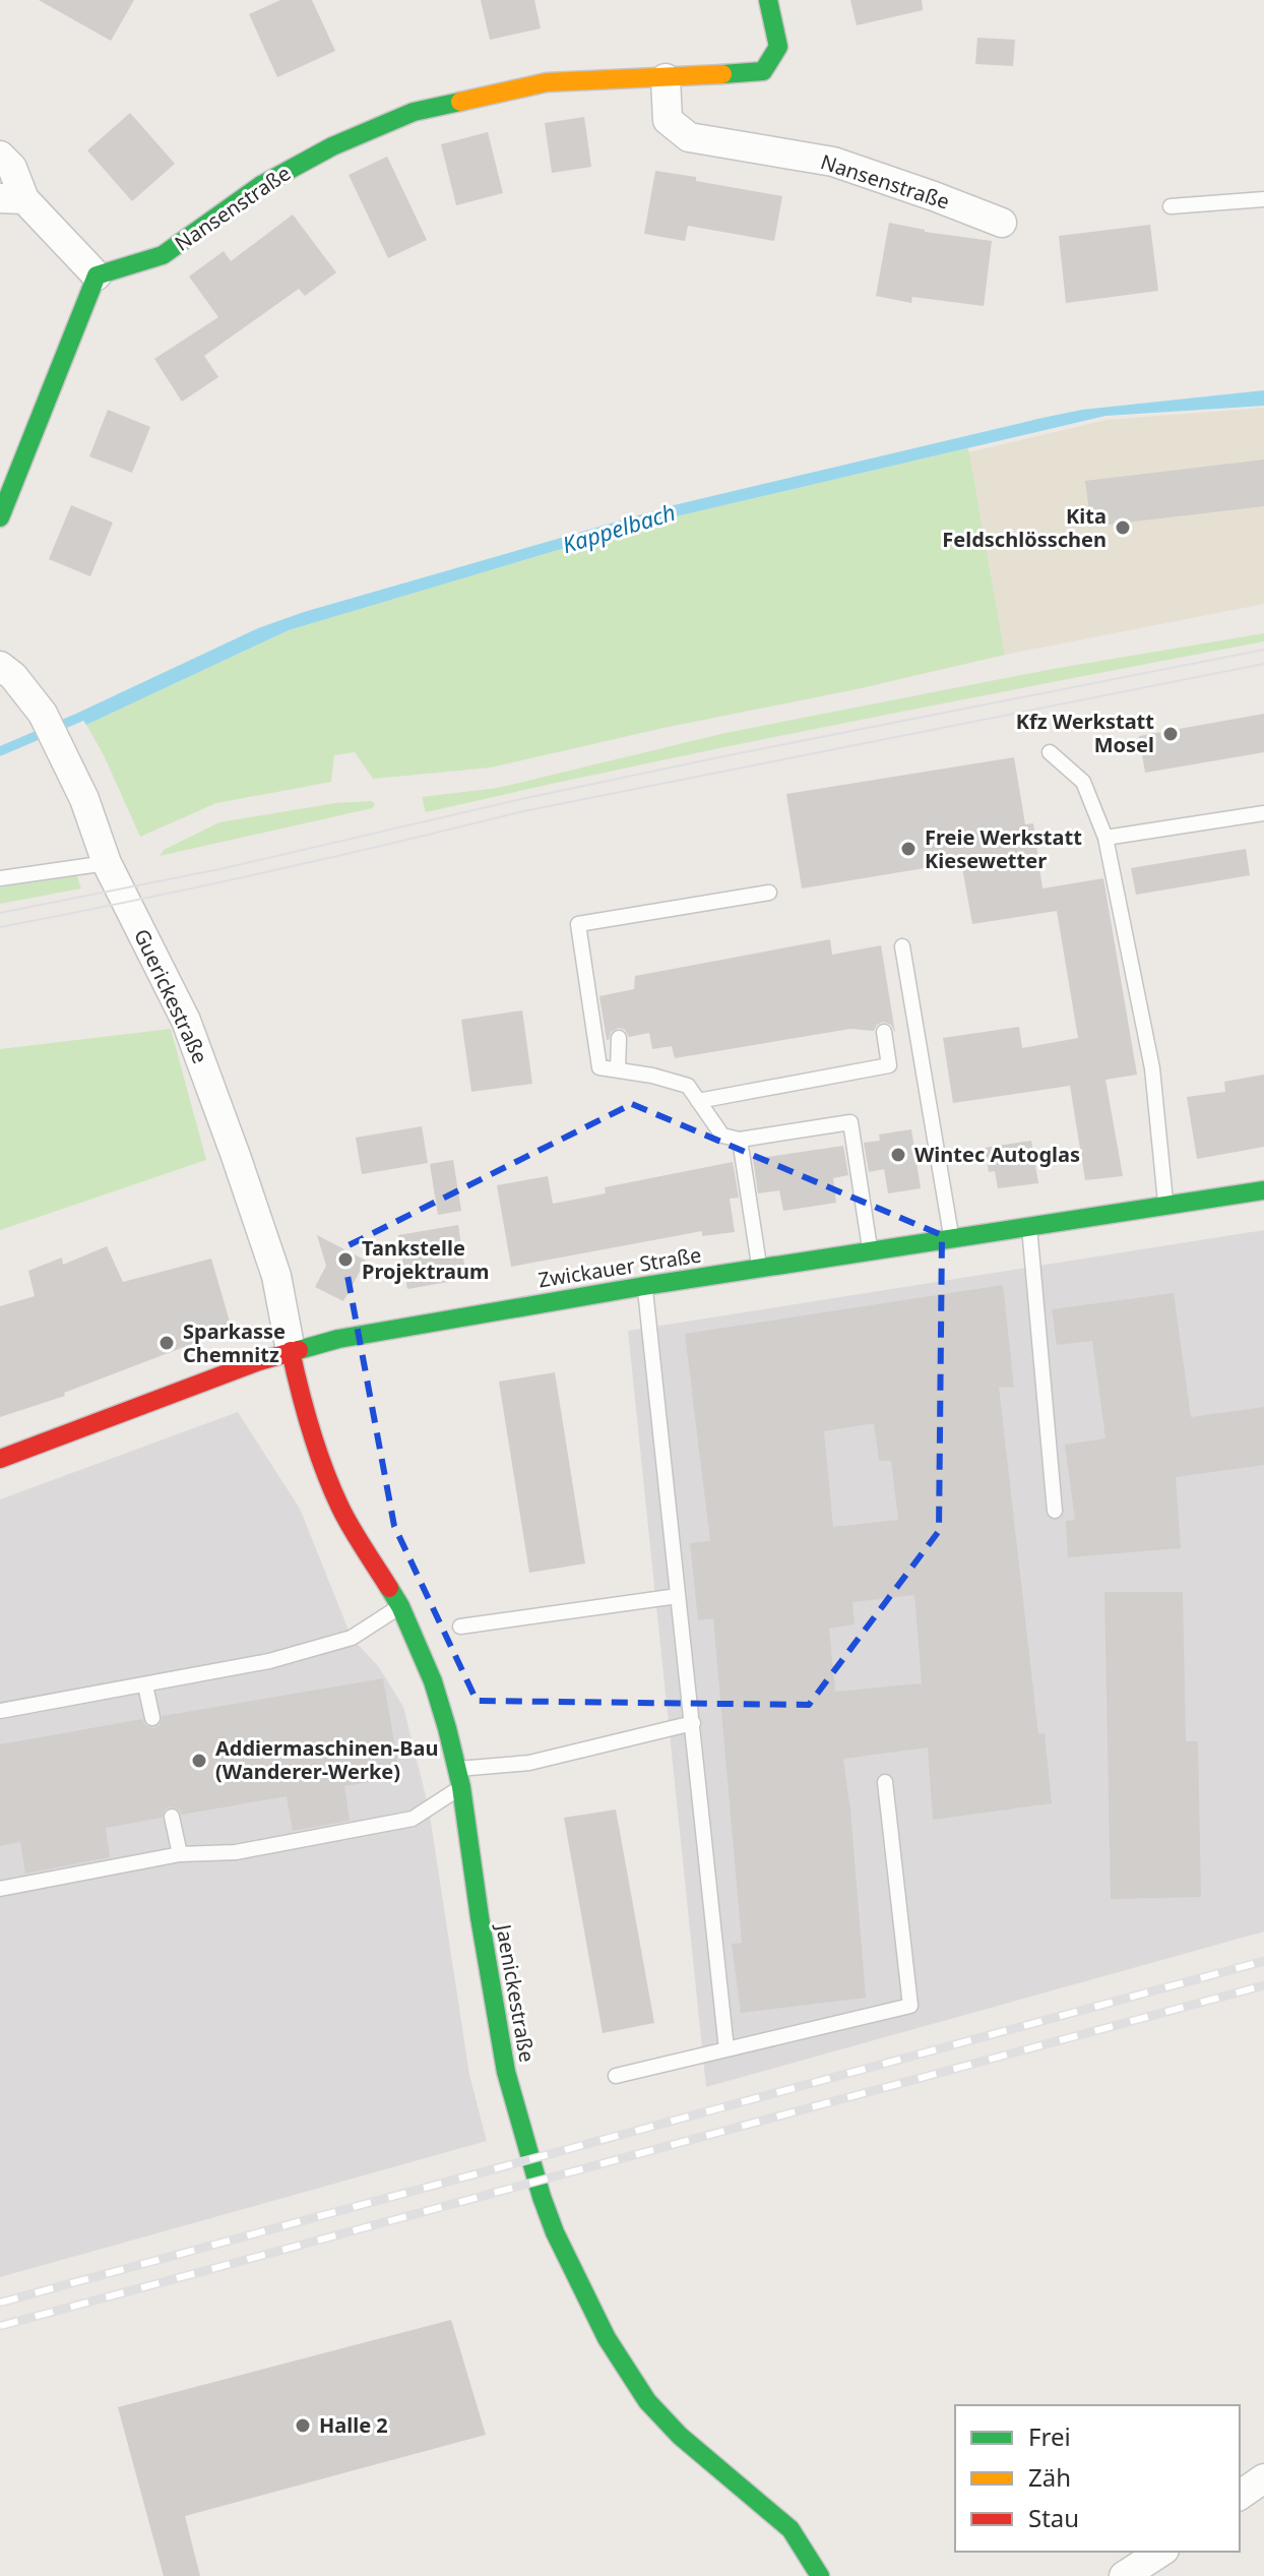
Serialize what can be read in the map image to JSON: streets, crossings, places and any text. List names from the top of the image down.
{
  "streets": {
    "main road": ["Nansenstraße", "Zwickauer Straße", "Jaenickestraße"],
    "street": ["Guerickestraße"]
  },
  "crossings": [
    ["Guerickestraße", "Zwickauer Straße"],
    ["Guerickestraße", "Jaenickestraße"],
    ["Zwickauer Straße", "Jaenickestraße"]
  ],
  "water": ["Kappelbach"],
  "places": [
    "Kita Feldschlösschen",
    "Kfz Werkstatt Mosel",
    "Freie Werkstatt Kiesewetter",
    "Wintec Autoglas",
    "Tankstelle Projektraum",
    "Sparkasse Chemnitz",
    "Addiermaschinen-Bau (Wanderer-Werke)",
    "Halle 2"
  ],
  "legend": ["Frei", "Zäh", "Stau"]
}
